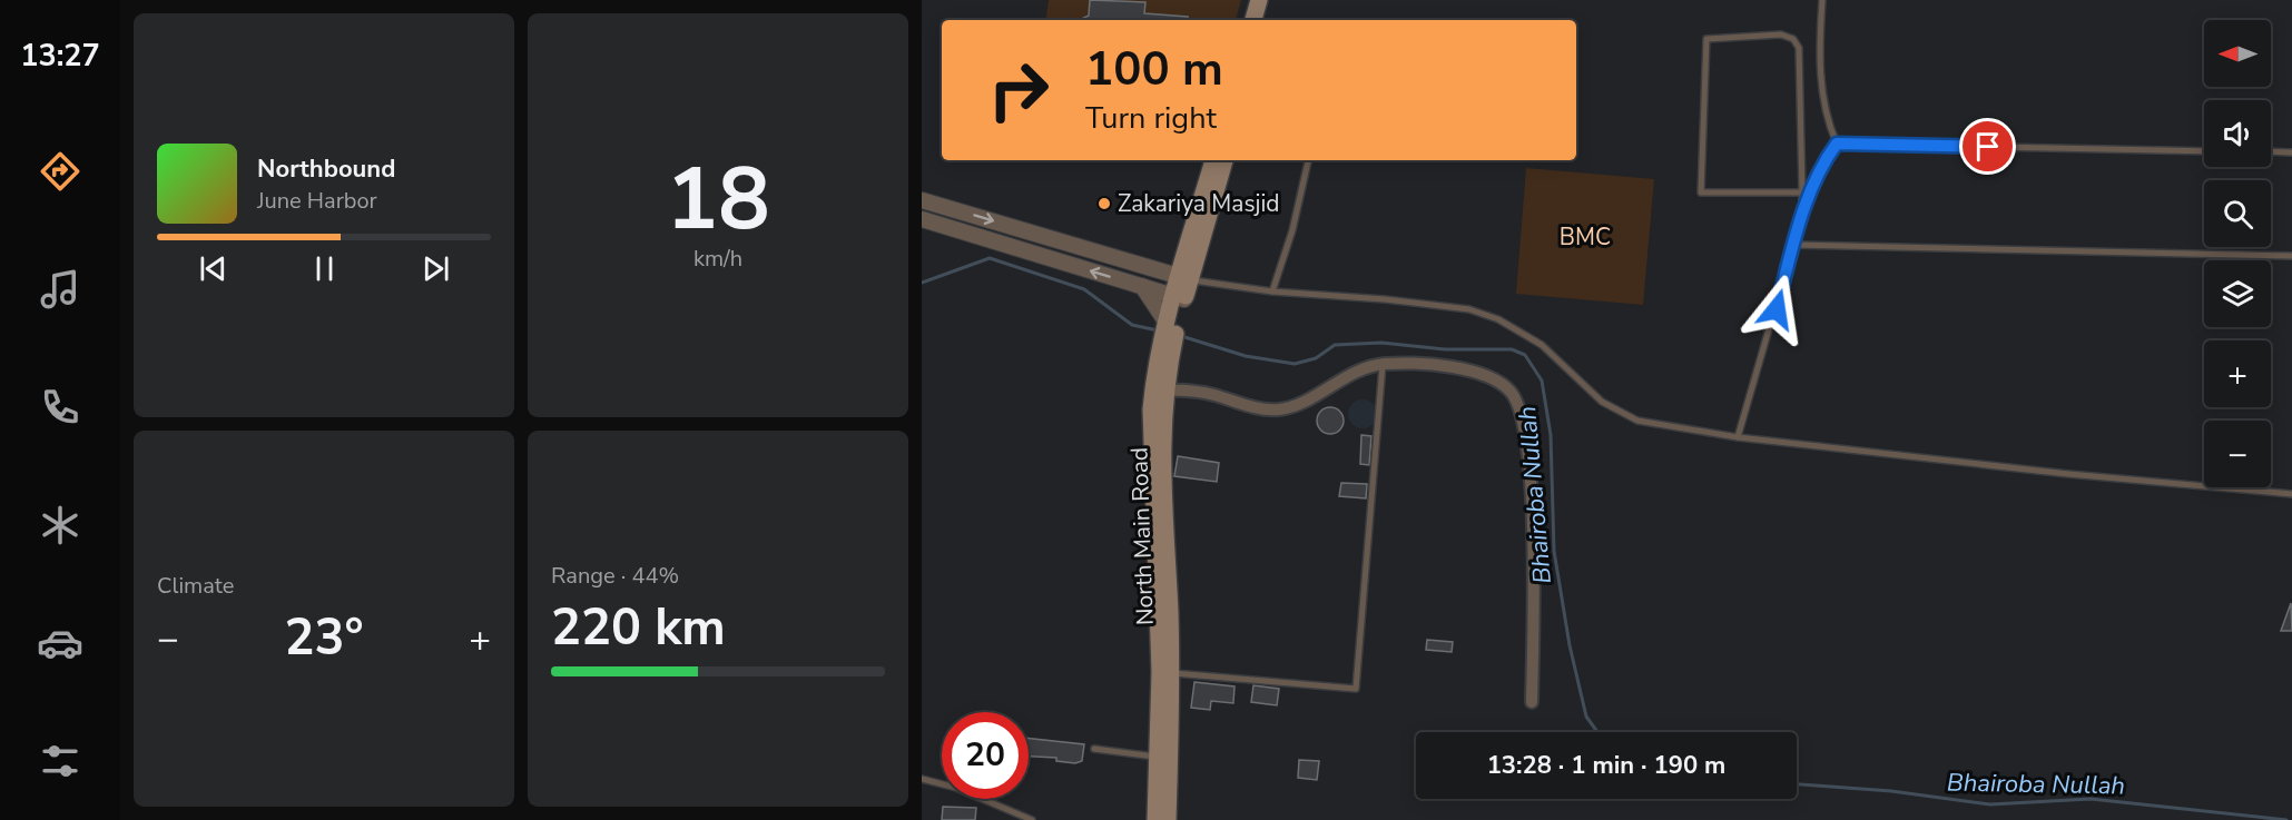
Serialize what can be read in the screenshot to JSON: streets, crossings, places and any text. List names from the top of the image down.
{
  "streets": {
    "main road": ["North Main Road"]
  },
  "water": ["Bhairoba Nullah"],
  "parks": ["BMC"],
  "places": ["Zakariya Masjid"],
  "north": "left",
  "page": {
    "tabs": "13:27",
    "tile": [
      ["18", "km/h"],
      "Climate",
      ["Range · 44%", "220 km"]
    ],
    "map_buttons": ["+", "−"],
    "turn": ["100 m", "Turn right"],
    "song": ["Northbound", "June Harbor"],
    "heat": ["−", "23°", "+"],
    "limit": "20",
    "trip": "13:28 · 1 min · 190 m"
  }
}
